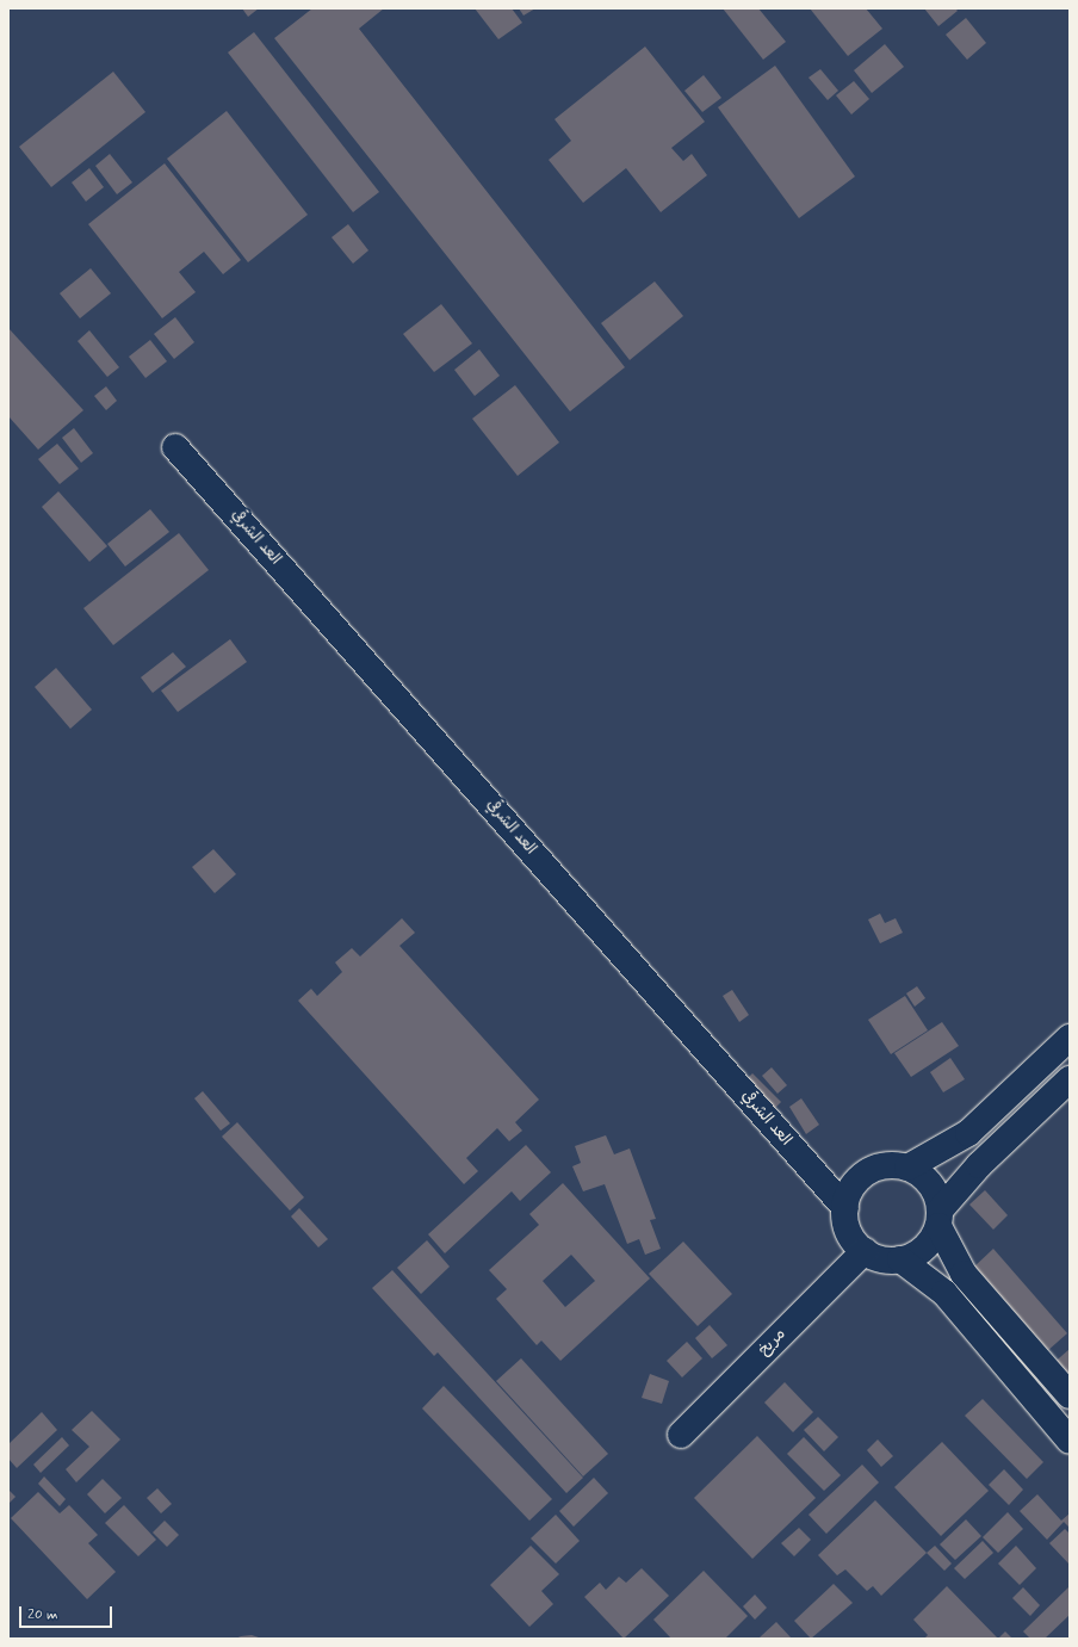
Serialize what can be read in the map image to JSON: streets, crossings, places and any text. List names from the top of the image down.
{
  "streets": {
    "street": ["العد الشرقي", "مريخ"]
  },
  "crossings": [
    ["العد الشرقي", "مريخ"]
  ],
  "scale_bar": "20 m"
}
